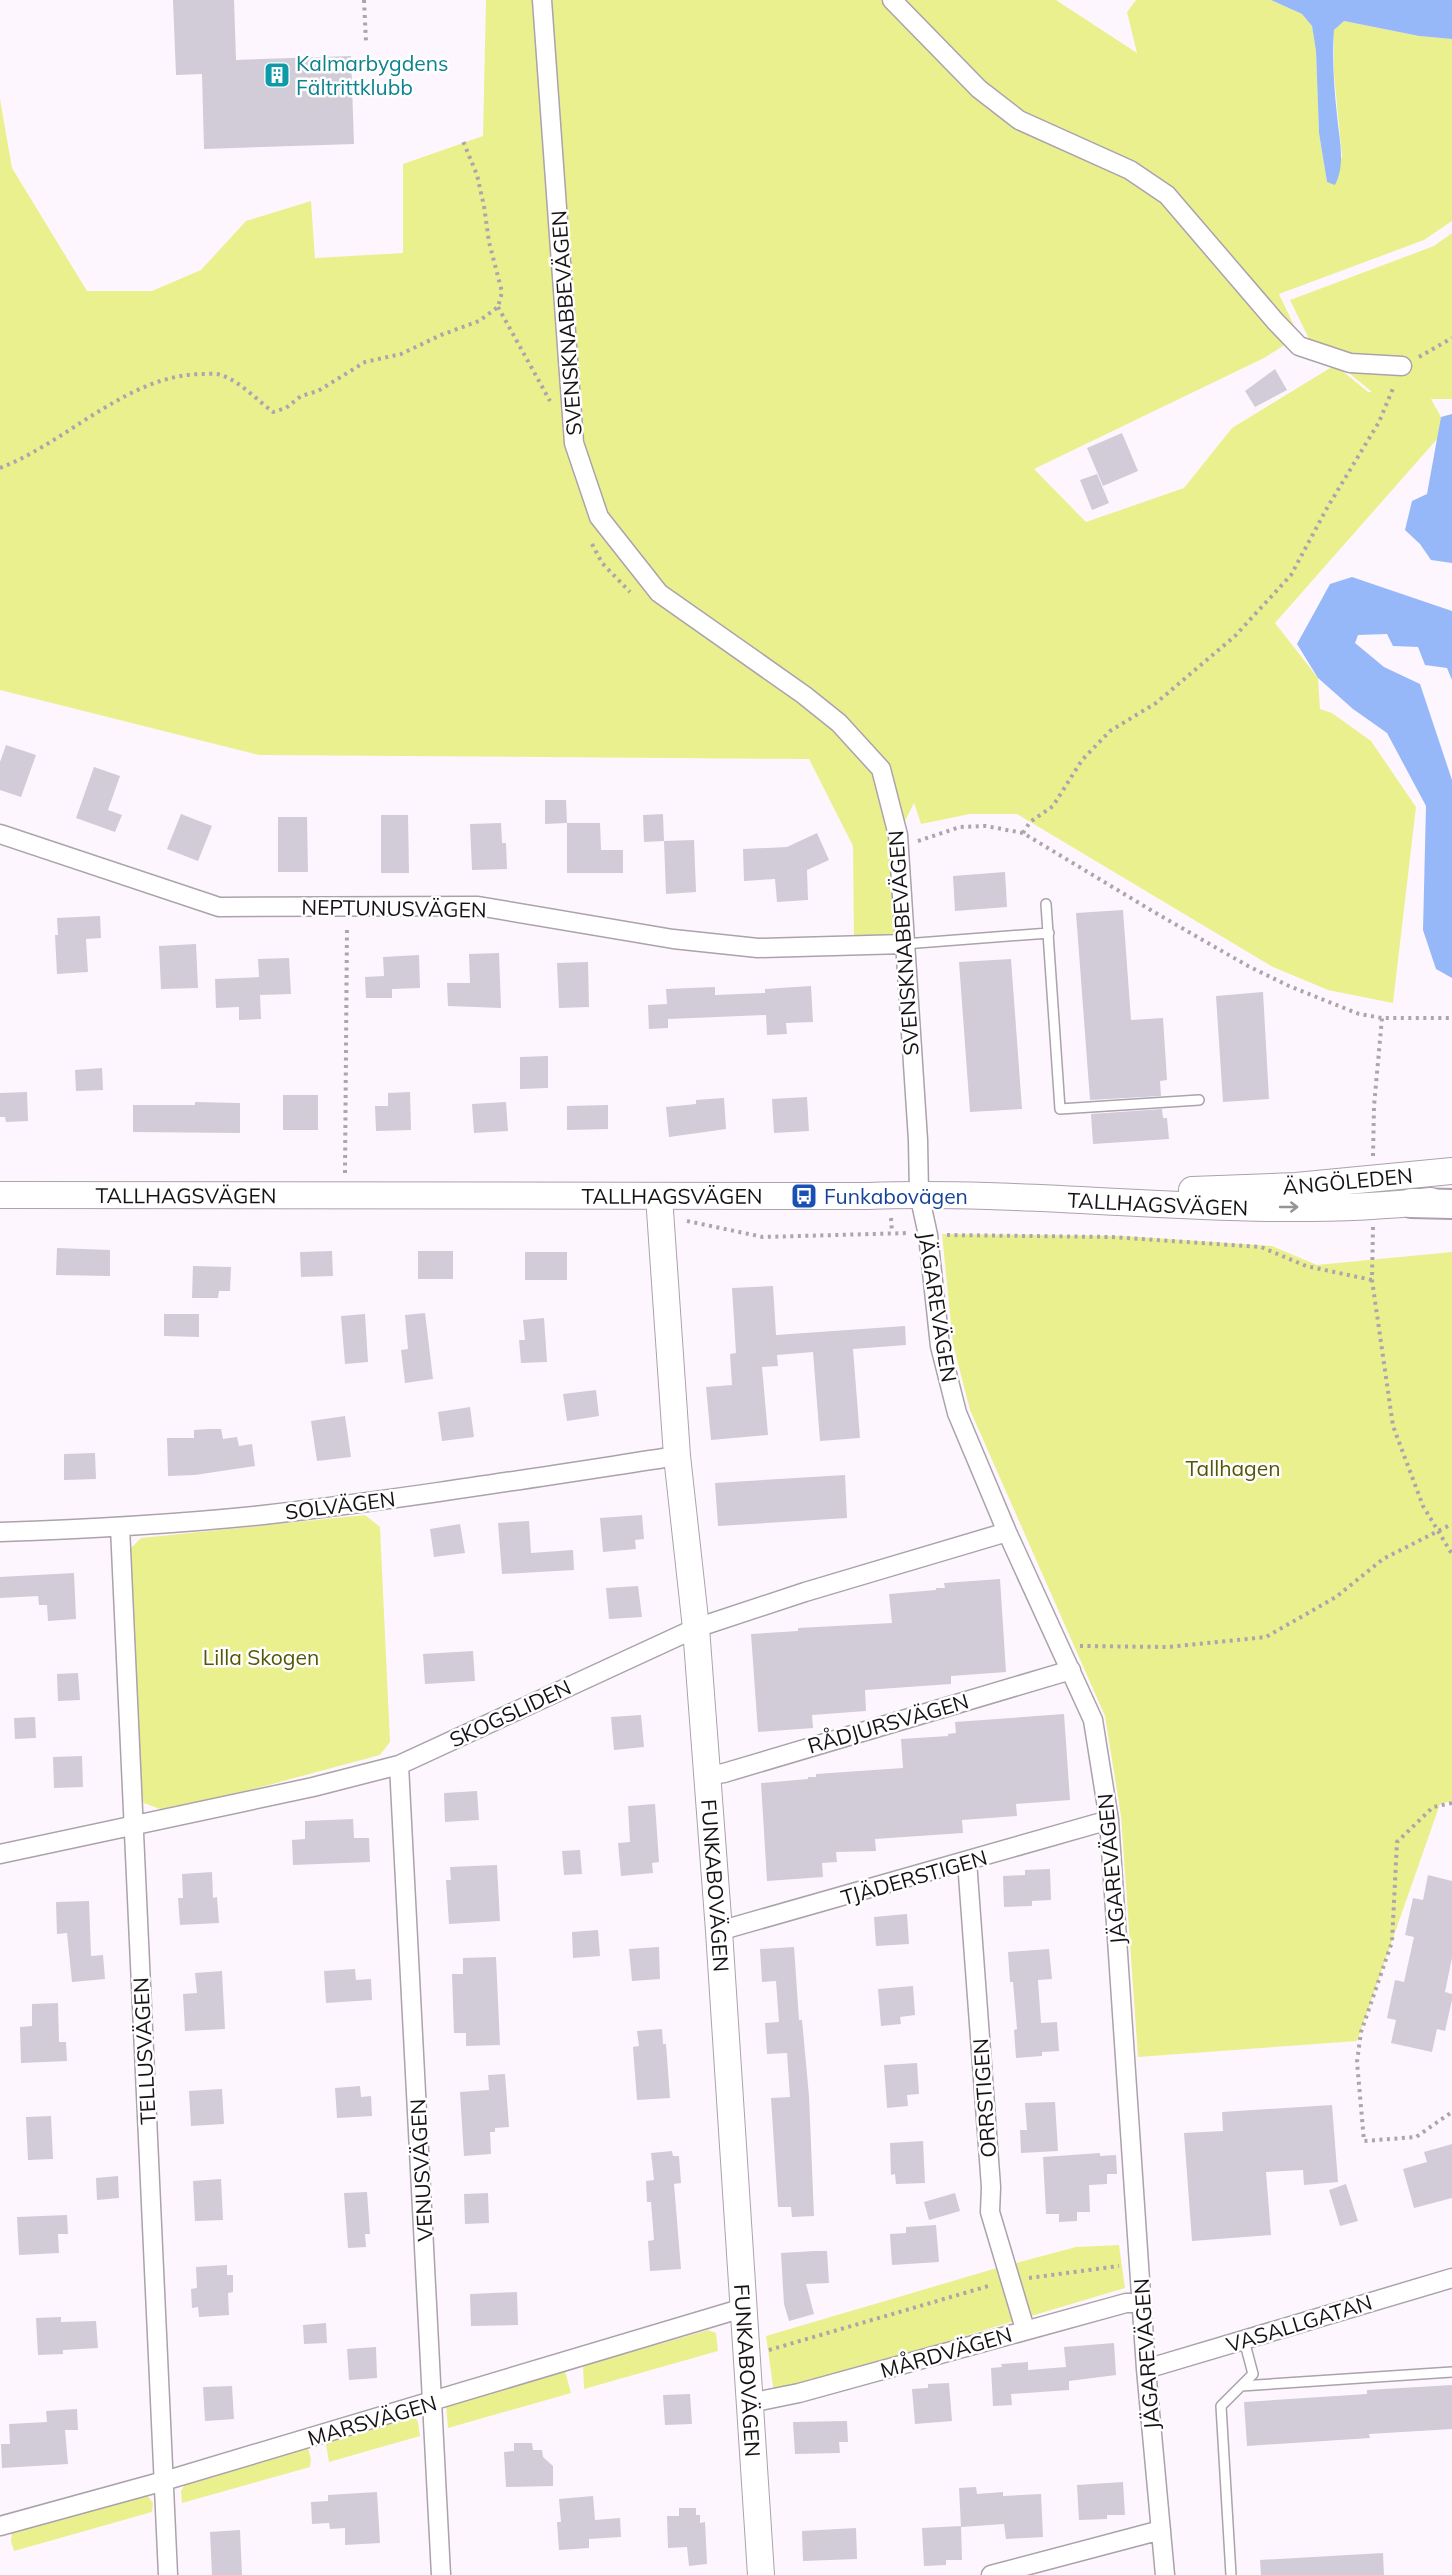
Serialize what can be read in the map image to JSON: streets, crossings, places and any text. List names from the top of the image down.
{
  "streets": {
    "main road": ["ÄNGÖLEDEN", "TALLHAGSVÄGEN", "FUNKABOVÄGEN"],
    "street": [
      "SVENSKNABBEVÄGEN",
      "NEPTUNUSVÄGEN",
      "JÄGAREVÄGEN",
      "SOLVÄGEN",
      "SKOGSLIDEN",
      "RÅDJURSVÄGEN",
      "TJÄDERSTIGEN",
      "TELLUSVÄGEN",
      "ORRSTIGEN",
      "VENUSVÄGEN",
      "VASALLGATAN",
      "MÅRDVÄGEN",
      "MARSVÄGEN"
    ]
  },
  "crossings": [
    ["SVENSKNABBEVÄGEN", "NEPTUNUSVÄGEN"],
    ["SVENSKNABBEVÄGEN", "TALLHAGSVÄGEN"],
    ["SVENSKNABBEVÄGEN", "JÄGAREVÄGEN"],
    ["ÄNGÖLEDEN", "TALLHAGSVÄGEN"],
    ["TALLHAGSVÄGEN", "JÄGAREVÄGEN"],
    ["TALLHAGSVÄGEN", "FUNKABOVÄGEN"],
    ["JÄGAREVÄGEN", "SKOGSLIDEN"],
    ["JÄGAREVÄGEN", "RÅDJURSVÄGEN"],
    ["JÄGAREVÄGEN", "TJÄDERSTIGEN"],
    ["JÄGAREVÄGEN", "VASALLGATAN"],
    ["JÄGAREVÄGEN", "MÅRDVÄGEN"],
    ["SOLVÄGEN", "FUNKABOVÄGEN"],
    ["SOLVÄGEN", "TELLUSVÄGEN"],
    ["SKOGSLIDEN", "FUNKABOVÄGEN"],
    ["SKOGSLIDEN", "TELLUSVÄGEN"],
    ["SKOGSLIDEN", "VENUSVÄGEN"],
    ["RÅDJURSVÄGEN", "FUNKABOVÄGEN"],
    ["TJÄDERSTIGEN", "FUNKABOVÄGEN"],
    ["TJÄDERSTIGEN", "ORRSTIGEN"],
    ["FUNKABOVÄGEN", "MÅRDVÄGEN"],
    ["FUNKABOVÄGEN", "MARSVÄGEN"],
    ["TELLUSVÄGEN", "MARSVÄGEN"],
    ["ORRSTIGEN", "MÅRDVÄGEN"],
    ["VENUSVÄGEN", "MARSVÄGEN"]
  ],
  "parks": ["Tallhagen", "Lilla Skogen"],
  "places": {
    "building": ["Kalmarbygdens Fältrittklubb"],
    "bus stop": ["Funkabovägen"]
  }
}
